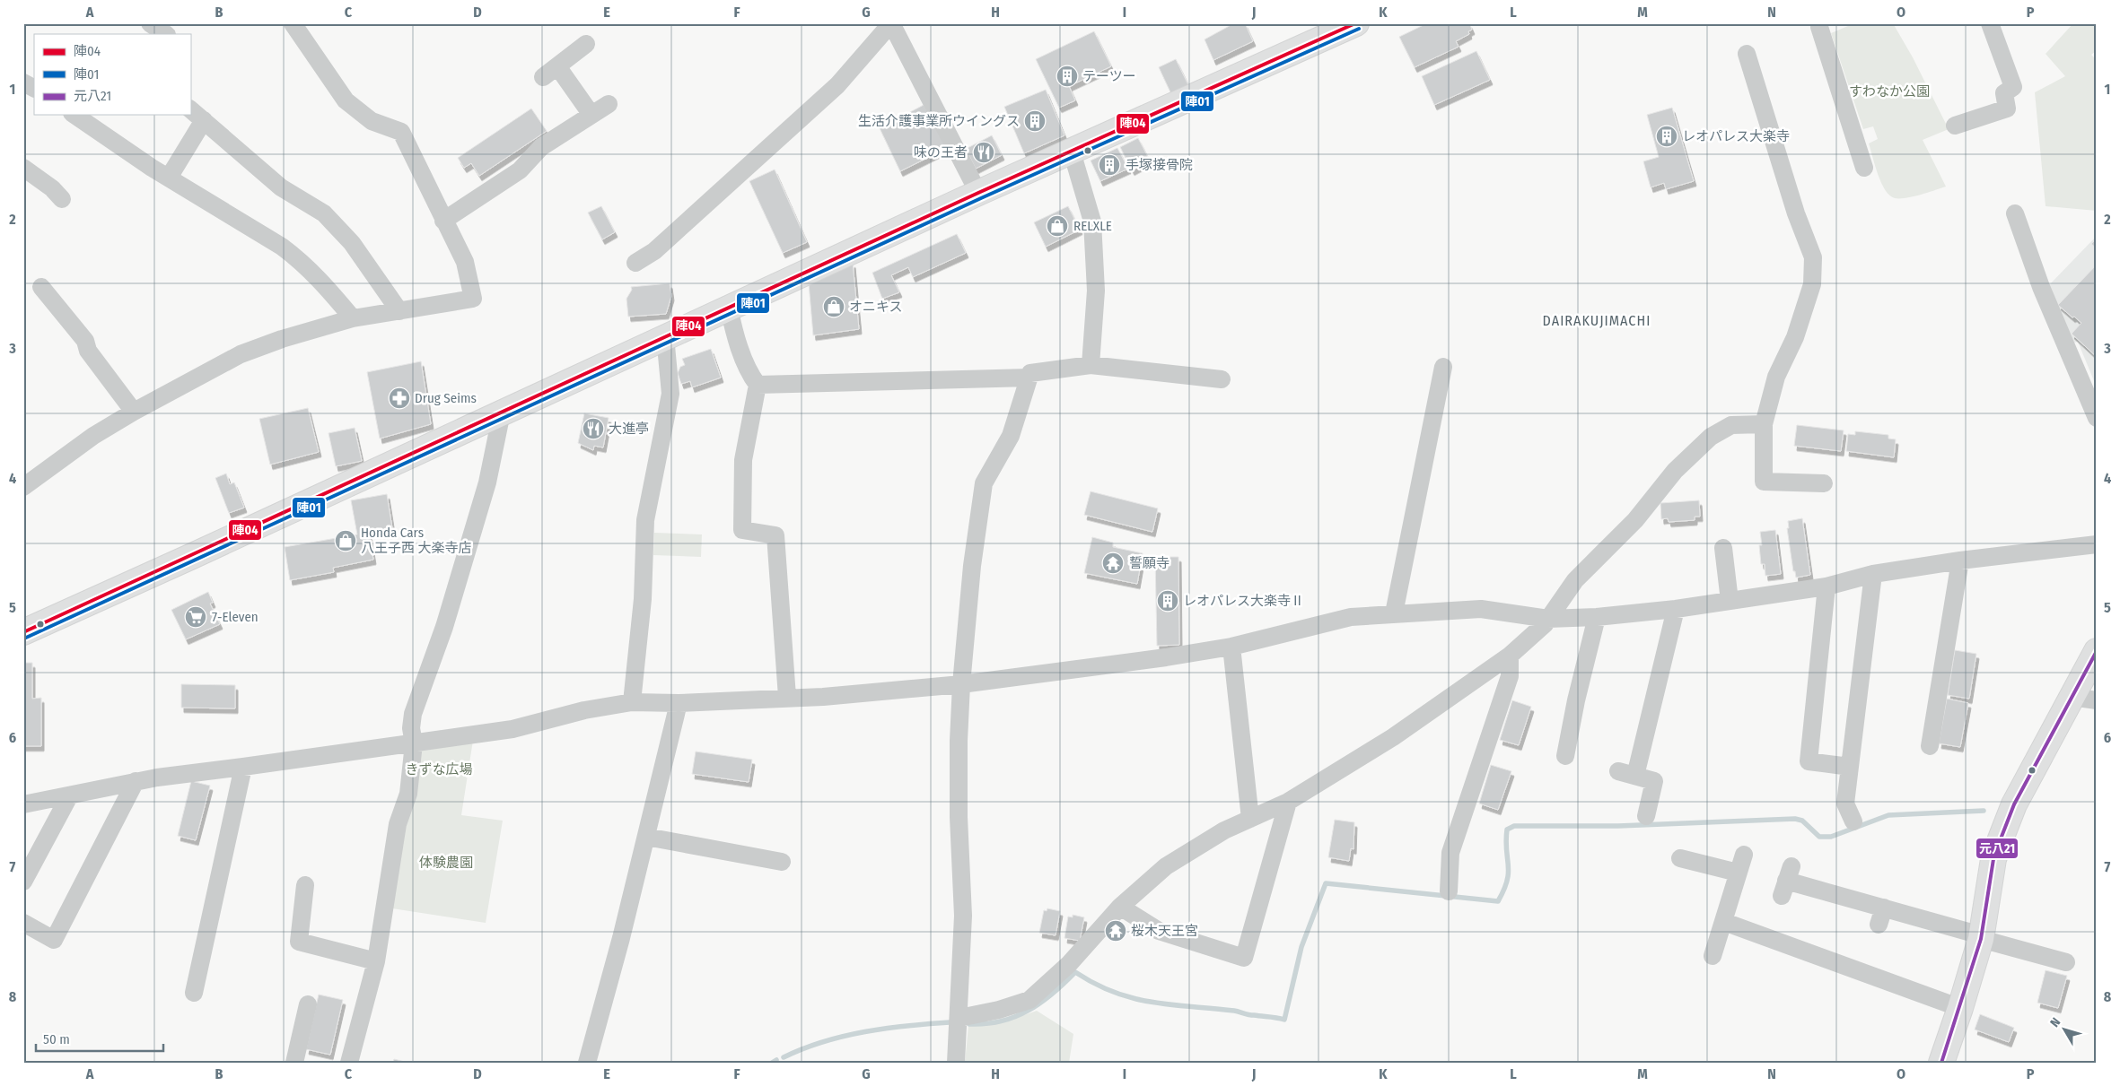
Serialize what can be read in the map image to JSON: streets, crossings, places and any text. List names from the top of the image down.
{
  "districts": ["DAIRAKUJIMACHI"],
  "parks": ["すわなか公園", "きずな広場", "体験農園"],
  "places": {
    "building": [
      "テーツー",
      "生活介護事業所ウイングス",
      "レオパレス大楽寺",
      "手塚接骨院",
      "レオパレス大楽寺Ⅱ"
    ],
    "restaurant": ["味の王者", "大進亭"],
    "shop": ["RELXLE", "オニキス", "Honda Cars 八王子西 大楽寺店"],
    "pharmacy": ["Drug Seims"],
    "temple": ["誓願寺", "桜木天王宮"],
    "supermarket": ["7-Eleven"]
  },
  "lines": ["transit line 陣04", "transit line 陣01", "transit line 元八21"],
  "legend": ["陣04", "陣01", "元八21"],
  "scale_bar": "50 m",
  "north": "top left",
  "grid": {
    "columns": [
      "A",
      "B",
      "C",
      "D",
      "E",
      "F",
      "G",
      "H",
      "I",
      "J",
      "K",
      "L",
      "M",
      "N",
      "O",
      "P"
    ],
    "rows": [
      "1",
      "2",
      "3",
      "4",
      "5",
      "6",
      "7",
      "8"
    ]
  }
}
